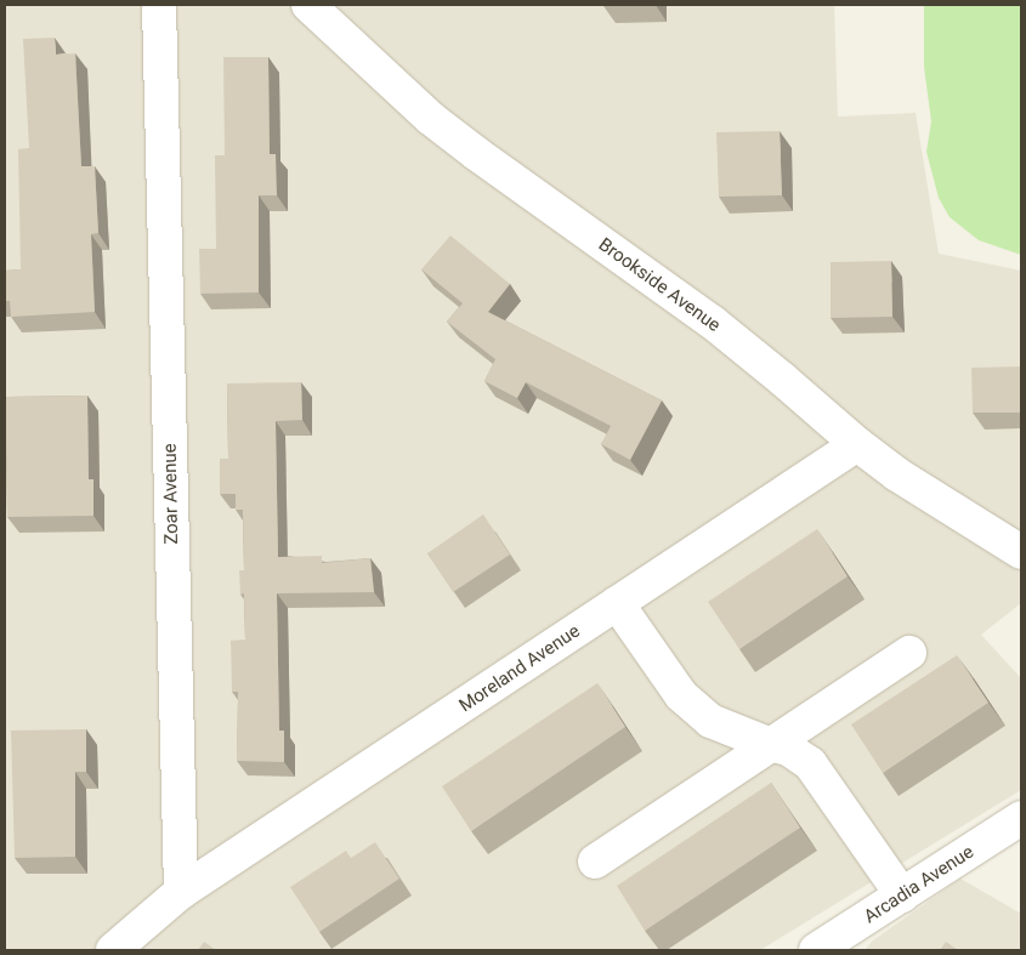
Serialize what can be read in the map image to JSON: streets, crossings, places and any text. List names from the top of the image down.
{
  "streets": {
    "street": [
      "Brookside Avenue",
      "Zoar Avenue",
      "Moreland Avenue",
      "Arcadia Avenue"
    ]
  },
  "crossings": [
    ["Brookside Avenue", "Moreland Avenue"],
    ["Zoar Avenue", "Moreland Avenue"]
  ]
}
